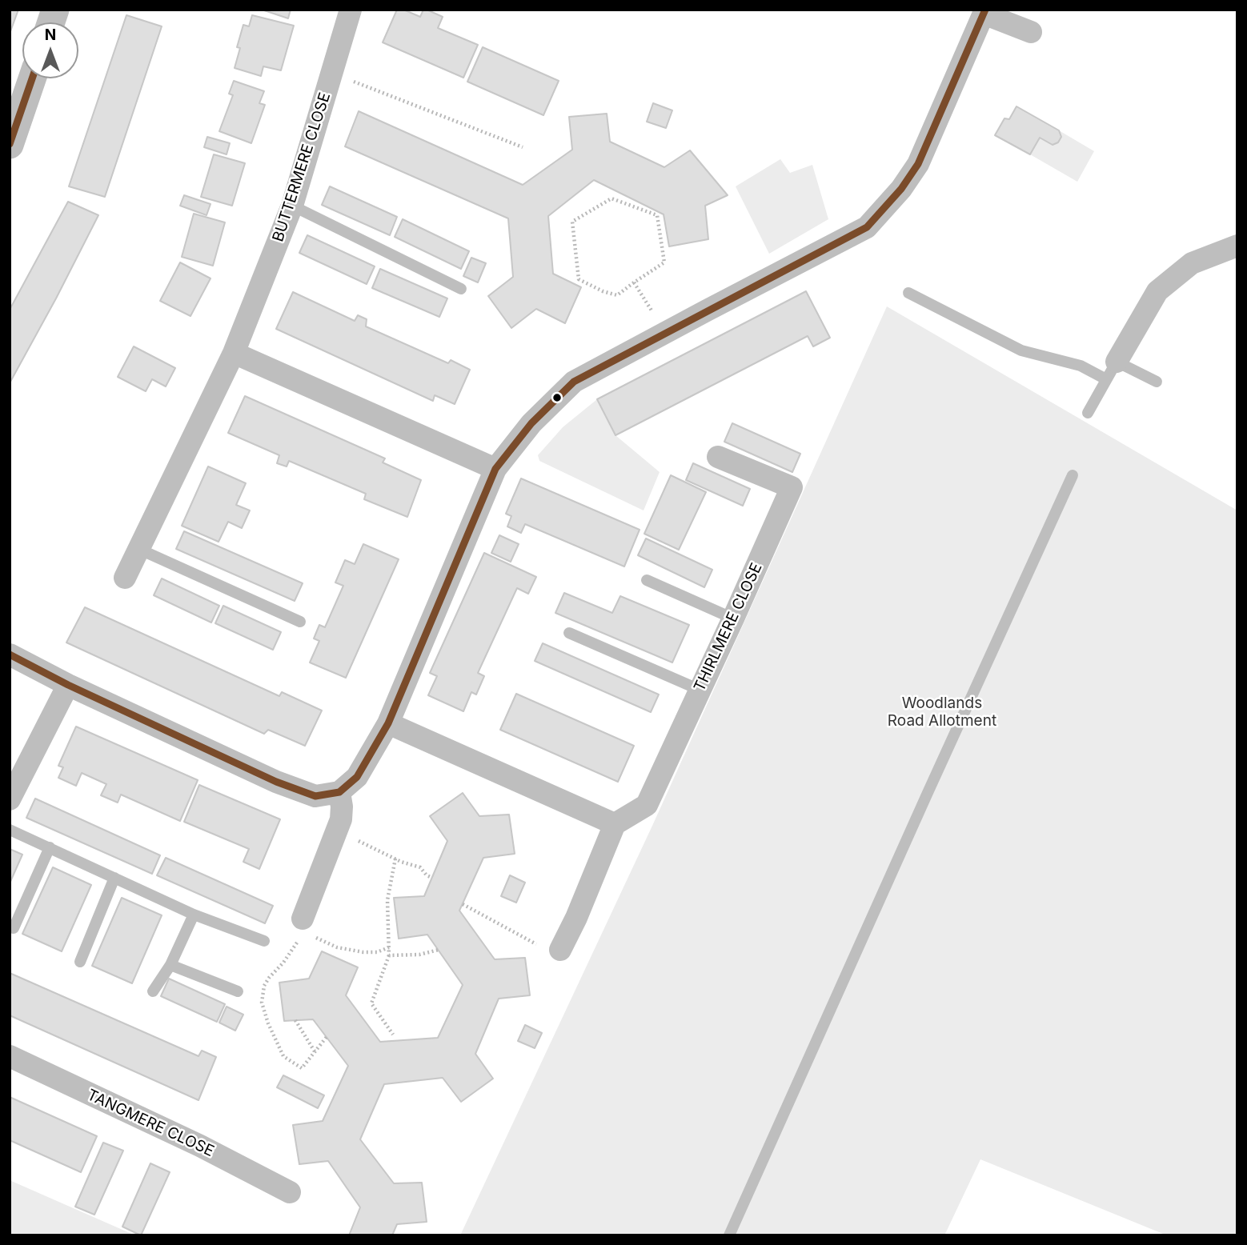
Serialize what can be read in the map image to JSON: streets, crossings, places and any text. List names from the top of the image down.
{
  "streets": {
    "street": ["BUTTERMERE CLOSE", "THIRLMERE CLOSE", "TANGMERE CLOSE"]
  },
  "parks": ["Woodlands Road Allotment"],
  "north": "top"
}
